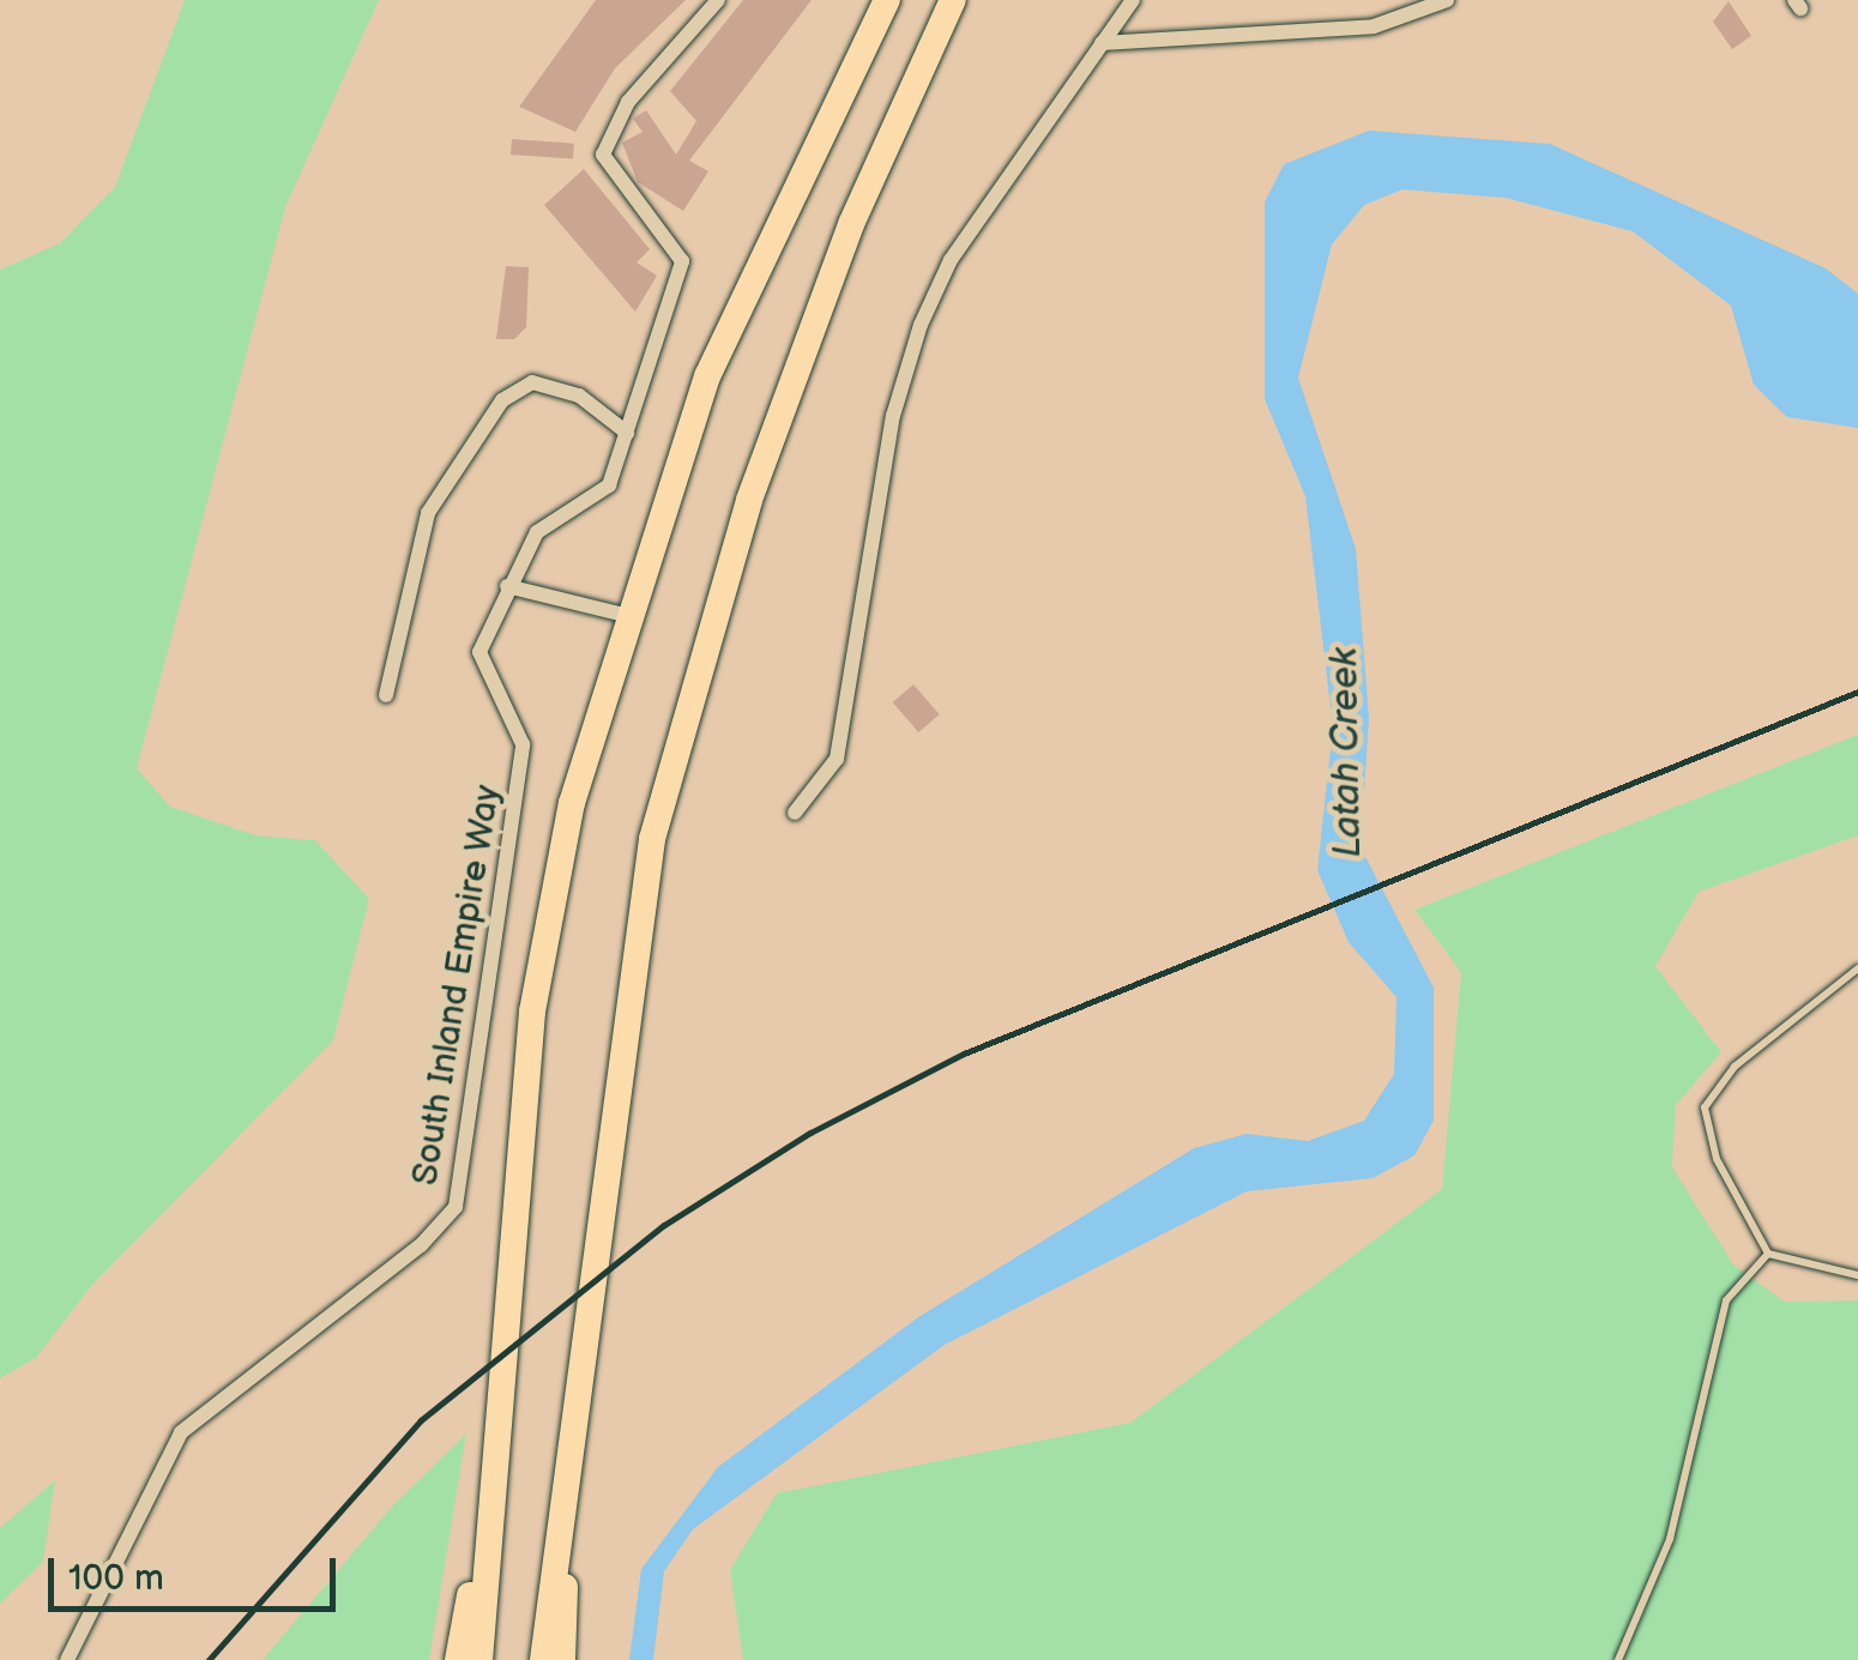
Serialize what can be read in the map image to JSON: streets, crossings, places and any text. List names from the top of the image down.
{
  "streets": {
    "street": ["South Inland Empire Way"]
  },
  "water": ["Latah Creek"],
  "scale_bar": "100 m"
}
